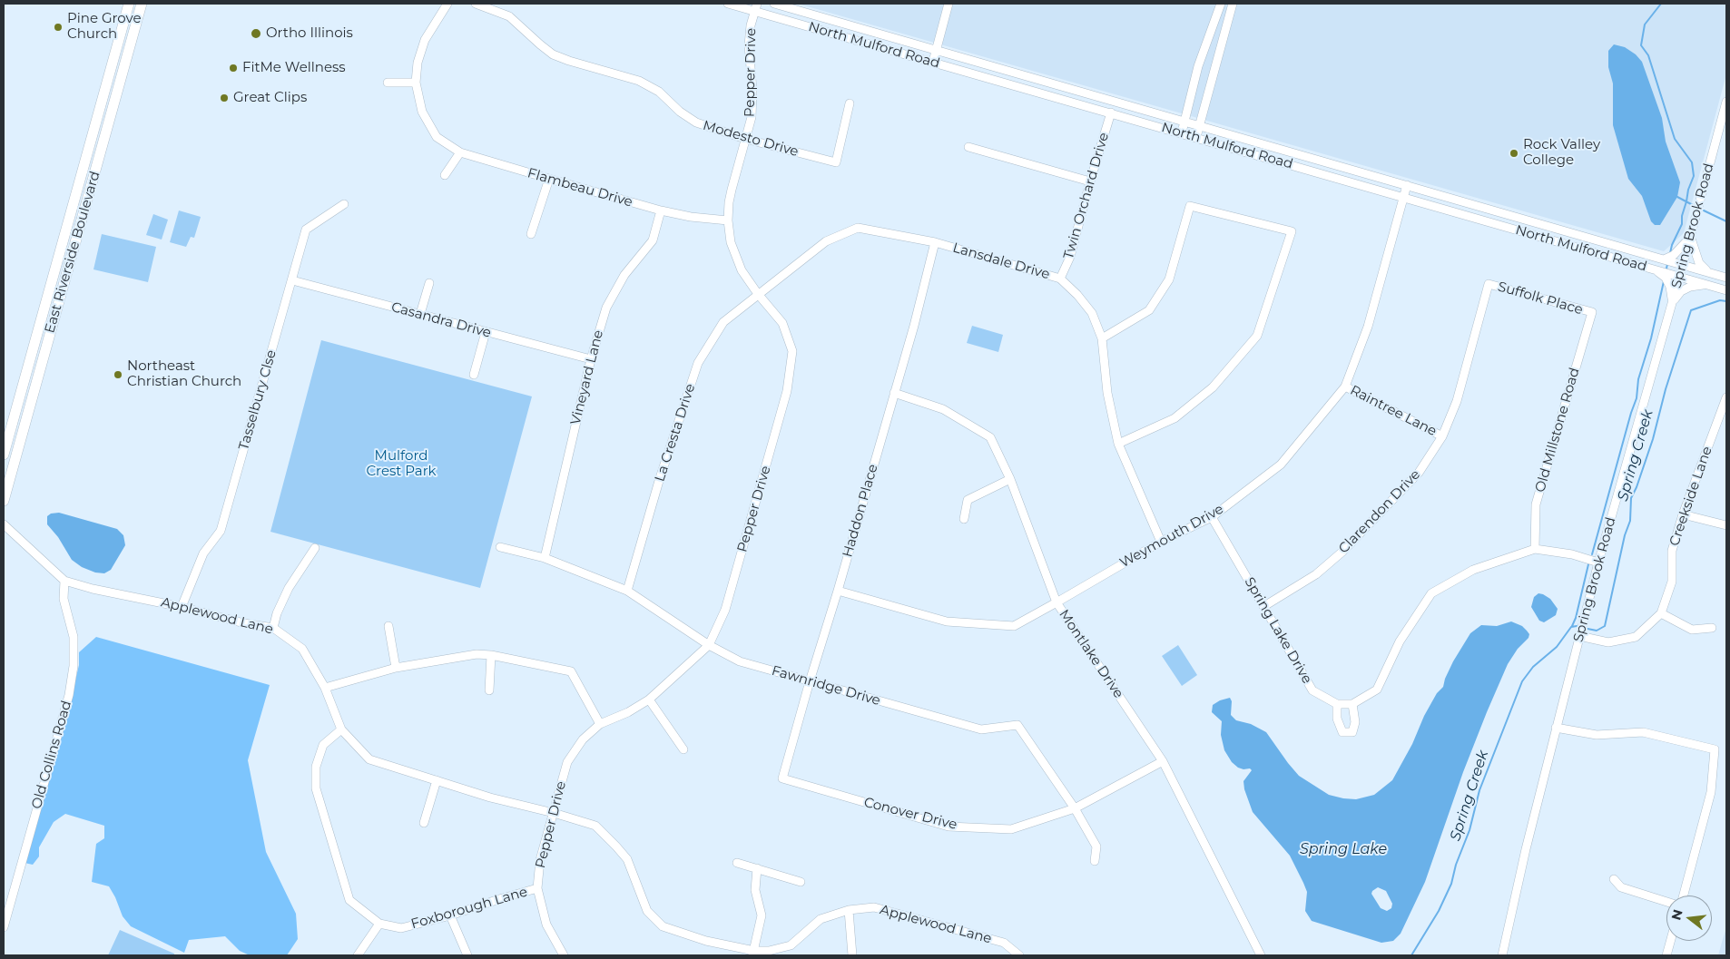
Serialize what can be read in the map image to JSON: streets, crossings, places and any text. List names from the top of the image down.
{
  "streets": {
    "main road": ["East Riverside Boulevard"],
    "street": [
      "North Mulford Road",
      "Pepper Drive",
      "Modesto Drive",
      "Flambeau Drive",
      "Twin Orchard Drive",
      "Spring Brook Road",
      "Lansdale Drive",
      "Suffolk Place",
      "Casandra Drive",
      "Vineyard Lane",
      "Tasselbury Clse",
      "Raintree Lane",
      "Old Millstone Road",
      "La Cresta Drive",
      "Creekside Lane",
      "Haddon Place",
      "Clarendon Drive",
      "Weymouth Drive",
      "Applewood Lane",
      "Spring Lake Drive",
      "Montlake Drive",
      "Fawnridge Drive",
      "Old Collins Road",
      "Conover Drive",
      "Foxborough Lane"
    ]
  },
  "crossings": [
    ["North Mulford Road", "Pepper Drive"],
    ["North Mulford Road", "Twin Orchard Drive"],
    ["North Mulford Road", "Spring Brook Road"],
    ["North Mulford Road", "Weymouth Drive"],
    ["Pepper Drive", "Modesto Drive"],
    ["Pepper Drive", "Flambeau Drive"],
    ["Pepper Drive", "Lansdale Drive"],
    ["Pepper Drive", "La Cresta Drive"],
    ["Pepper Drive", "Applewood Lane"],
    ["Pepper Drive", "Fawnridge Drive"],
    ["Pepper Drive", "Foxborough Lane"],
    ["Flambeau Drive", "Vineyard Lane"],
    ["Twin Orchard Drive", "Lansdale Drive"],
    ["Spring Brook Road", "Creekside Lane"],
    ["Lansdale Drive", "La Cresta Drive"],
    ["Lansdale Drive", "Haddon Place"],
    ["Lansdale Drive", "Weymouth Drive"],
    ["Suffolk Place", "Old Millstone Road"],
    ["Suffolk Place", "Clarendon Drive"],
    ["Casandra Drive", "Vineyard Lane"],
    ["Casandra Drive", "Tasselbury Clse"],
    ["Vineyard Lane", "Fawnridge Drive"],
    ["Tasselbury Clse", "Applewood Lane"],
    ["Raintree Lane", "Clarendon Drive"],
    ["Raintree Lane", "Weymouth Drive"],
    ["La Cresta Drive", "Fawnridge Drive"],
    ["Haddon Place", "Weymouth Drive"],
    ["Haddon Place", "Montlake Drive"],
    ["Haddon Place", "Fawnridge Drive"],
    ["Haddon Place", "Conover Drive"],
    ["Clarendon Drive", "Spring Lake Drive"],
    ["Weymouth Drive", "Spring Lake Drive"],
    ["Weymouth Drive", "Montlake Drive"],
    ["Applewood Lane", "Old Collins Road"],
    ["Applewood Lane", "Foxborough Lane"],
    ["Montlake Drive", "Conover Drive"],
    ["Fawnridge Drive", "Conover Drive"]
  ],
  "water": ["Spring Creek", "Spring Lake"],
  "parks": ["Mulford Crest Park"],
  "places": [
    "Pine Grove Church",
    "Ortho Illinois",
    "FitMe Wellness",
    "Great Clips",
    "Rock Valley College",
    "Northeast Christian Church"
  ],
  "north": "left"
}
